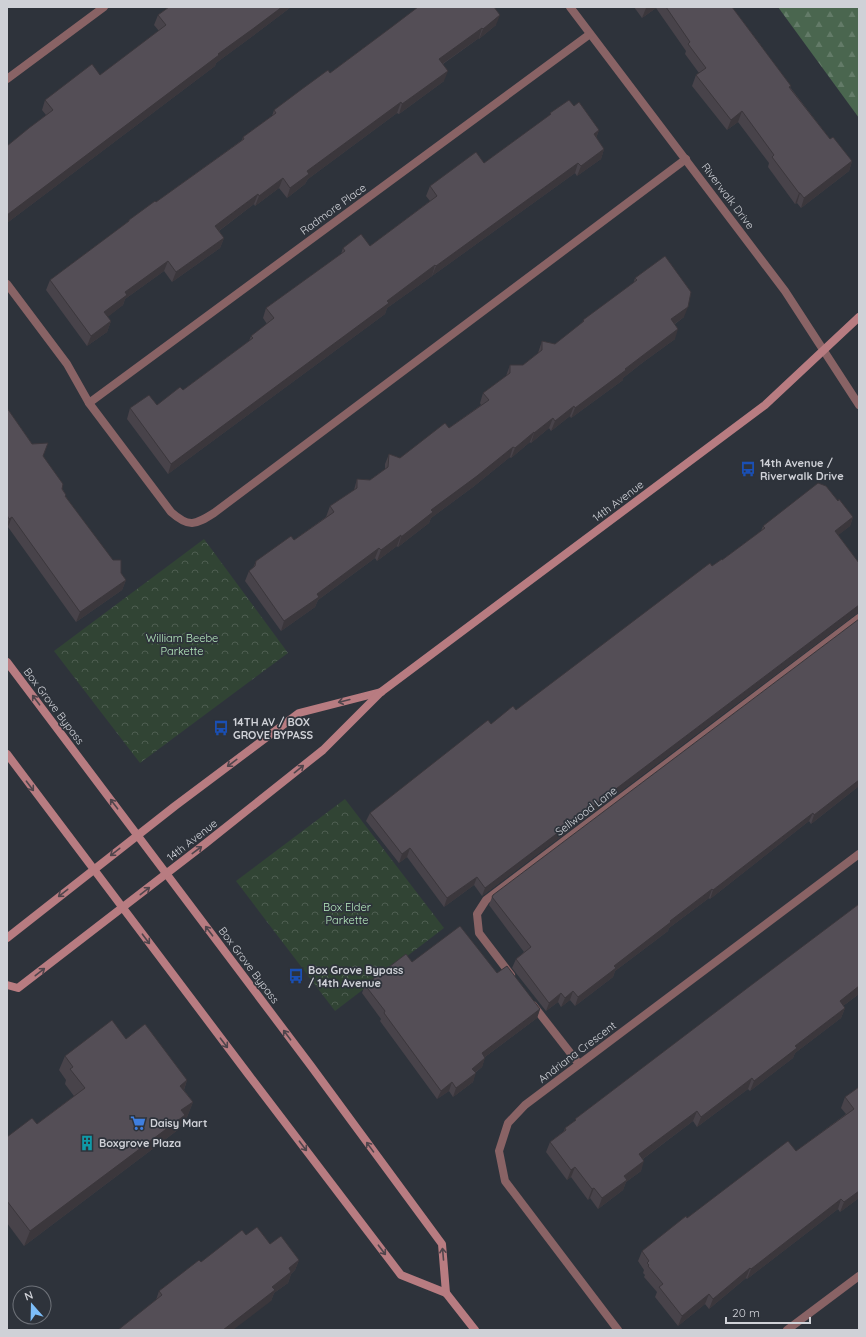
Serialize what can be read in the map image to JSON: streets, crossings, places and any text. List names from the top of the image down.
{
  "streets": {
    "main road": ["14th Avenue", "Box Grove Bypass"],
    "street": [
      "Riverwalk Drive",
      "Radmore Place",
      "Sellwood Lane",
      "Andriana Crescent"
    ]
  },
  "crossings": [
    ["Riverwalk Drive", "Radmore Place"],
    ["Riverwalk Drive", "14th Avenue"],
    ["14th Avenue", "Box Grove Bypass"]
  ],
  "parks": ["William Beebe Parkette", "Box Elder Parkette"],
  "places": {
    "bus stop": ["14th Avenue / Riverwalk Drive", "14TH AV / BOX GROVE BYPASS", "Box Grove Bypass / 14th Avenue"],
    "supermarket": ["Daisy Mart"],
    "building": ["Boxgrove Plaza"]
  },
  "scale_bar": "20 m",
  "north": "top"
}
